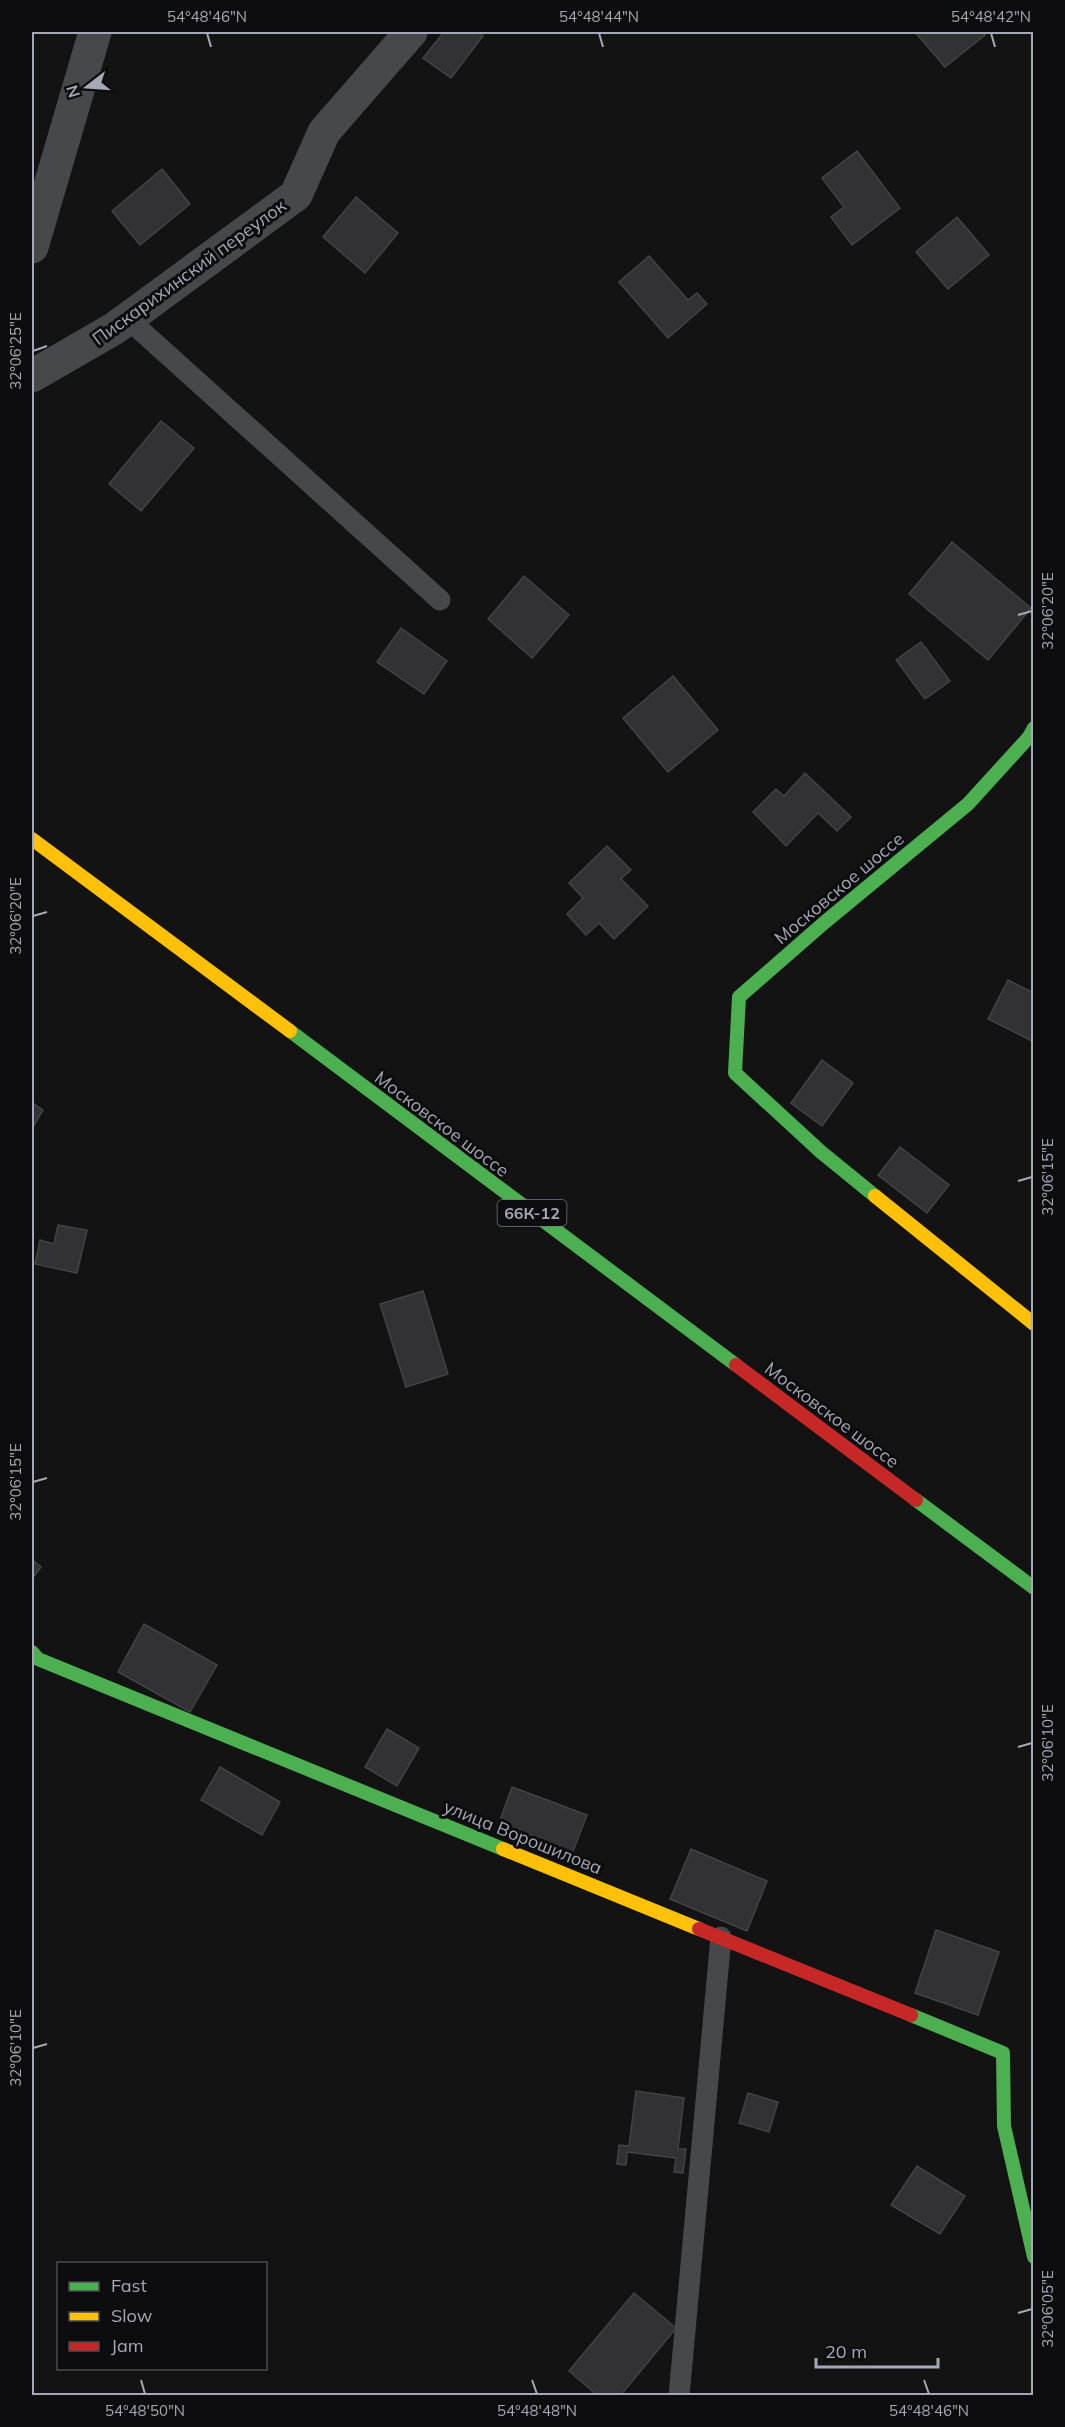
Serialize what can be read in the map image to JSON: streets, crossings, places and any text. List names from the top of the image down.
{
  "streets": {
    "street": [
      "Пискарихинский переулок",
      "Московское шоссе",
      "66К-12",
      "улица Ворошилова"
    ]
  },
  "legend": ["Fast", "Slow", "Jam"],
  "scale_bar": "20 m",
  "north": "left",
  "coordinates": [
    "54°48'46\"N",
    "54°48'44\"N",
    "54°48'42\"N",
    "32°06'25\"E",
    "32°06'20\"E",
    "32°06'15\"E",
    "32°06'10\"E",
    "32°06'05\"E",
    "54°48'50\"N",
    "54°48'48\"N"
  ]
}
